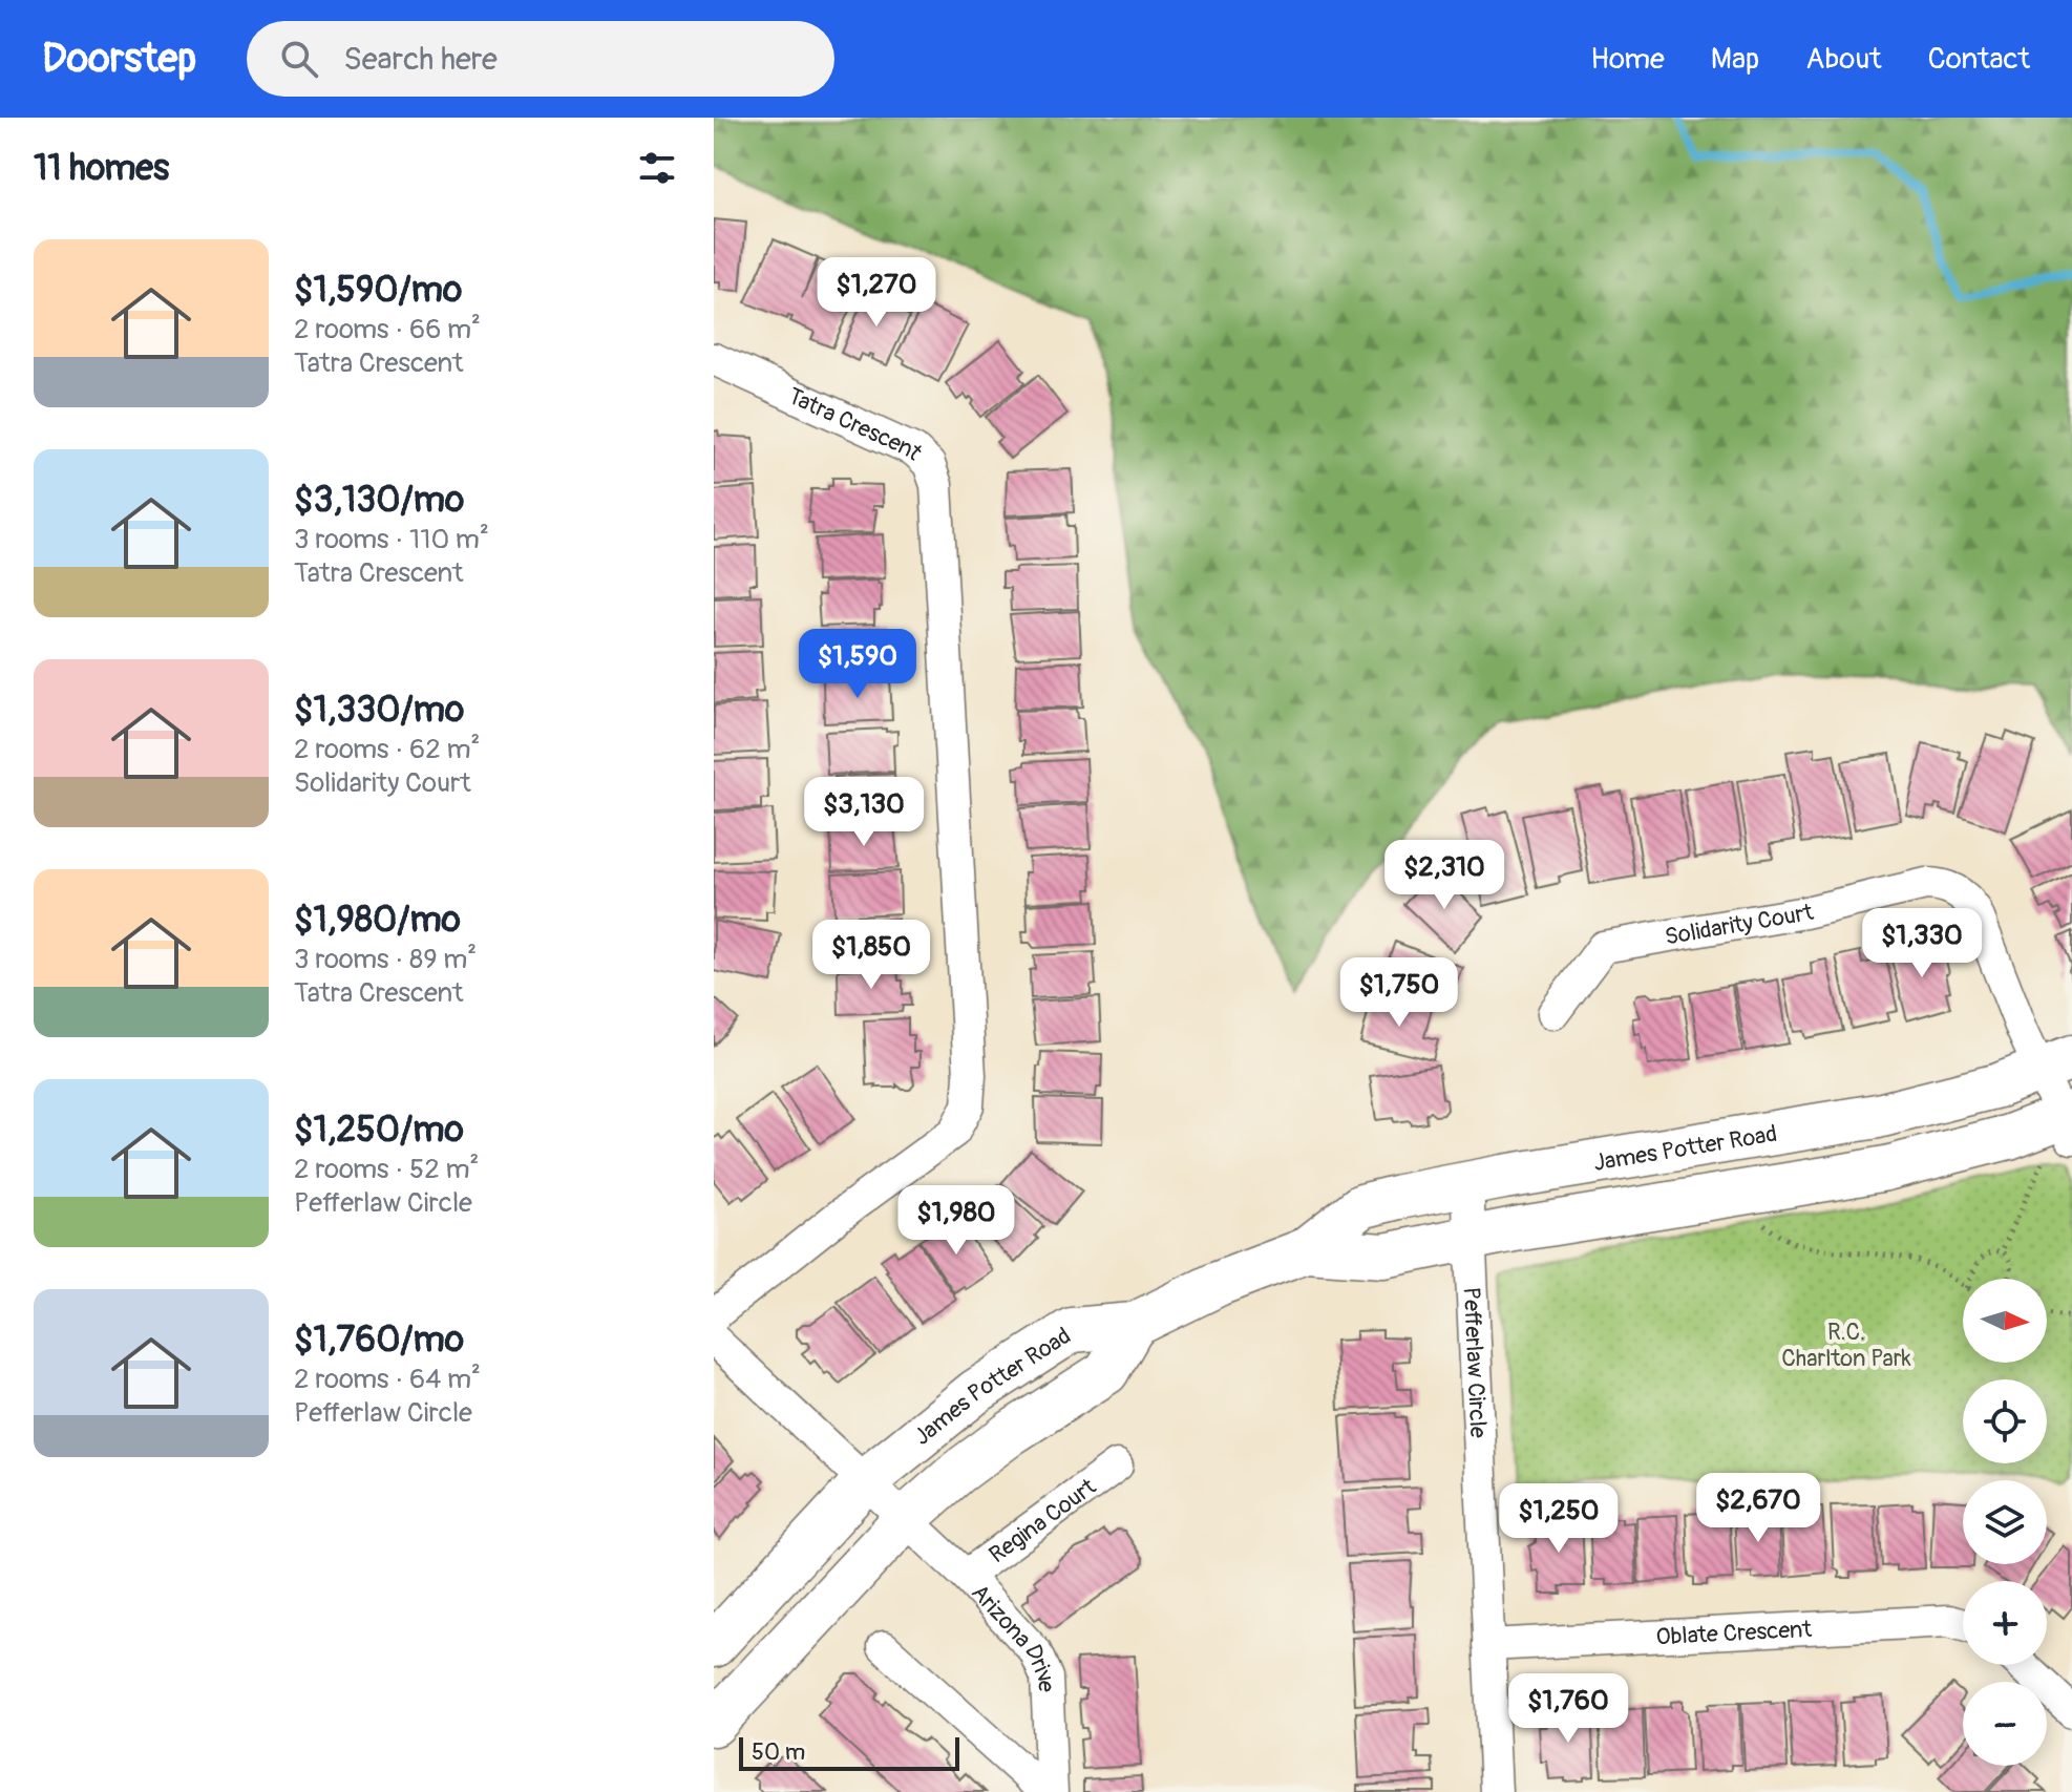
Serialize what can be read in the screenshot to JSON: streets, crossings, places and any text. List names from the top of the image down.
{
  "streets": {
    "main road": ["James Potter Road"],
    "street": [
      "Tatra Crescent",
      "Solidarity Court",
      "Pefferlaw Circle",
      "Regina Court",
      "Oblate Crescent",
      "Arizona Drive"
    ]
  },
  "crossings": [
    ["Solidarity Court", "James Potter Road"],
    ["James Potter Road", "Pefferlaw Circle"],
    ["James Potter Road", "Arizona Drive"],
    ["Pefferlaw Circle", "Oblate Crescent"],
    ["Regina Court", "Arizona Drive"]
  ],
  "parks": ["R.C. Charlton Park"],
  "scale_bar": "50 m",
  "north": "right",
  "page": {
    "header": "Doorstep",
    "search": "Search here",
    "nav": [
      "Home",
      "Map",
      "About",
      "Contact"
    ],
    "heading": "11 homes",
    "list": [
      {
        "name": "$1,590/mo",
        "note": "2 rooms · 66 m² · Tatra Crescent"
      },
      {
        "name": "$3,130/mo",
        "note": "3 rooms · 110 m² · Tatra Crescent"
      },
      {
        "name": "$1,330/mo",
        "note": "2 rooms · 62 m² · Solidarity Court"
      },
      {
        "name": "$1,980/mo",
        "note": "3 rooms · 89 m² · Tatra Crescent"
      },
      {
        "name": "$1,250/mo",
        "note": "2 rooms · 52 m² · Pefferlaw Circle"
      },
      {
        "name": "$1,760/mo",
        "note": "2 rooms · 64 m² · Pefferlaw Circle"
      }
    ],
    "price": [
      "$1,270",
      "$1,590",
      "$3,130",
      "$2,310",
      "$1,330",
      "$1,850",
      "$1,750",
      "$1,980",
      "$2,670",
      "$1,250",
      "$1,760"
    ],
    "map_buttons": ["+", "−"],
    "scale": "50 m"
  }
}
